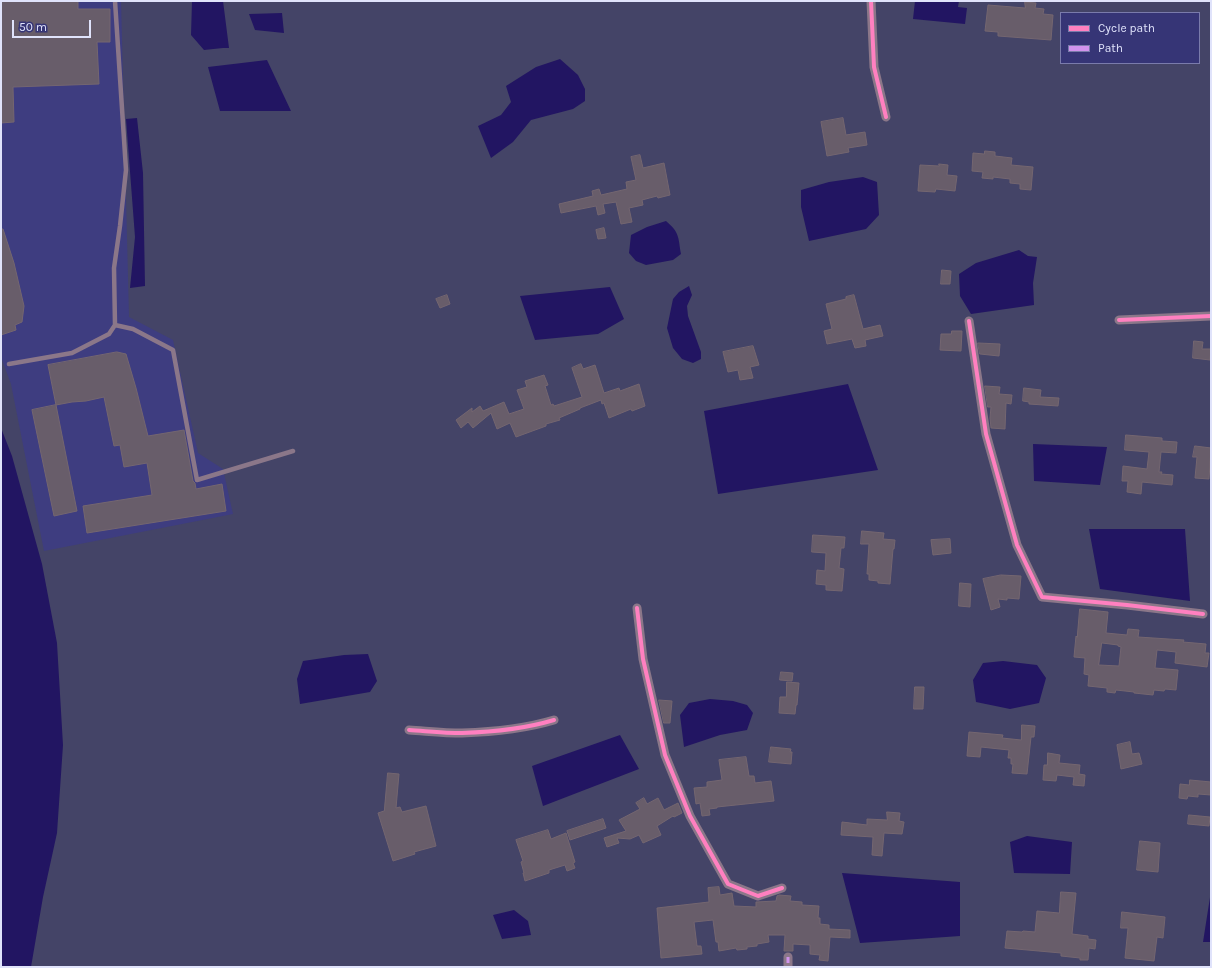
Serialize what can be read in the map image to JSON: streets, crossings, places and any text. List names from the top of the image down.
{
  "legend": ["Cycle path", "Path"],
  "scale_bar": "50 m"
}
